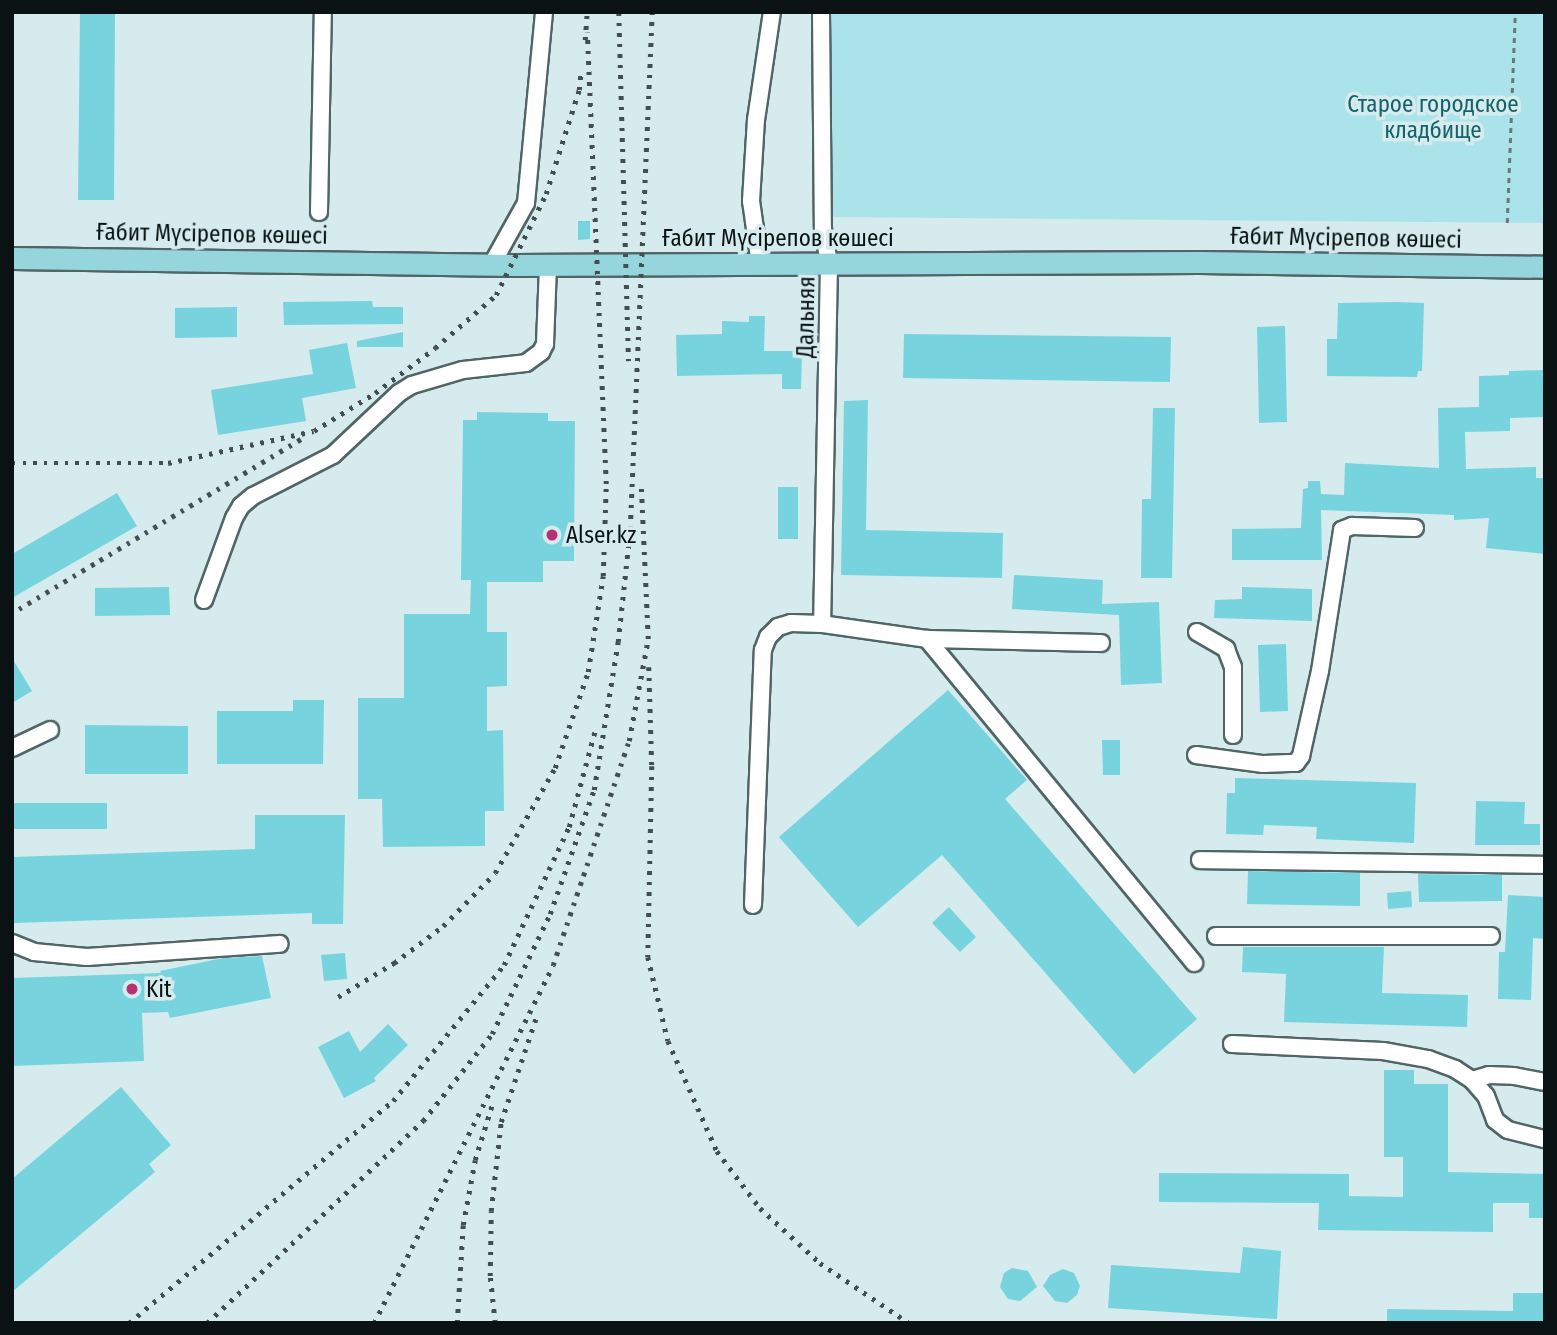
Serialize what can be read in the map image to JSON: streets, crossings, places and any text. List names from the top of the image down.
{
  "streets": {
    "main road": ["Ғабит Мүсірепов көшесі"],
    "lane": ["Дальняя"]
  },
  "crossings": [
    ["Ғабит Мүсірепов көшесі", "Дальняя"]
  ],
  "parks": ["Старое городское кладбище"],
  "places": ["Alser.kz", "Kit"]
}
